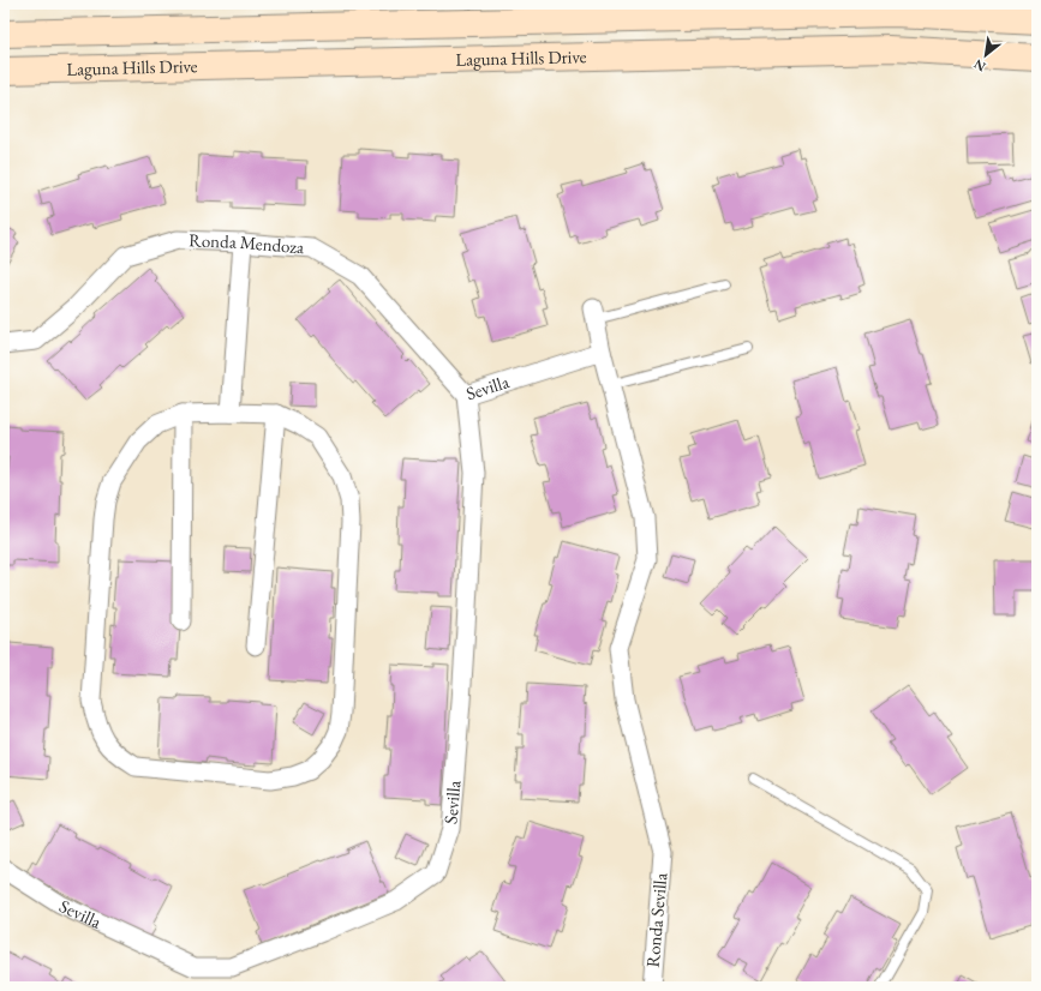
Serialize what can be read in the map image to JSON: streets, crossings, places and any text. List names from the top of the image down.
{
  "streets": {
    "main road": ["Laguna Hills Drive"],
    "street": ["Ronda Mendoza", "Sevilla", "Ronda Sevilla"]
  },
  "crossings": [
    ["Ronda Mendoza", "Sevilla"],
    ["Sevilla", "Ronda Sevilla"]
  ],
  "north": "bottom left"
}
